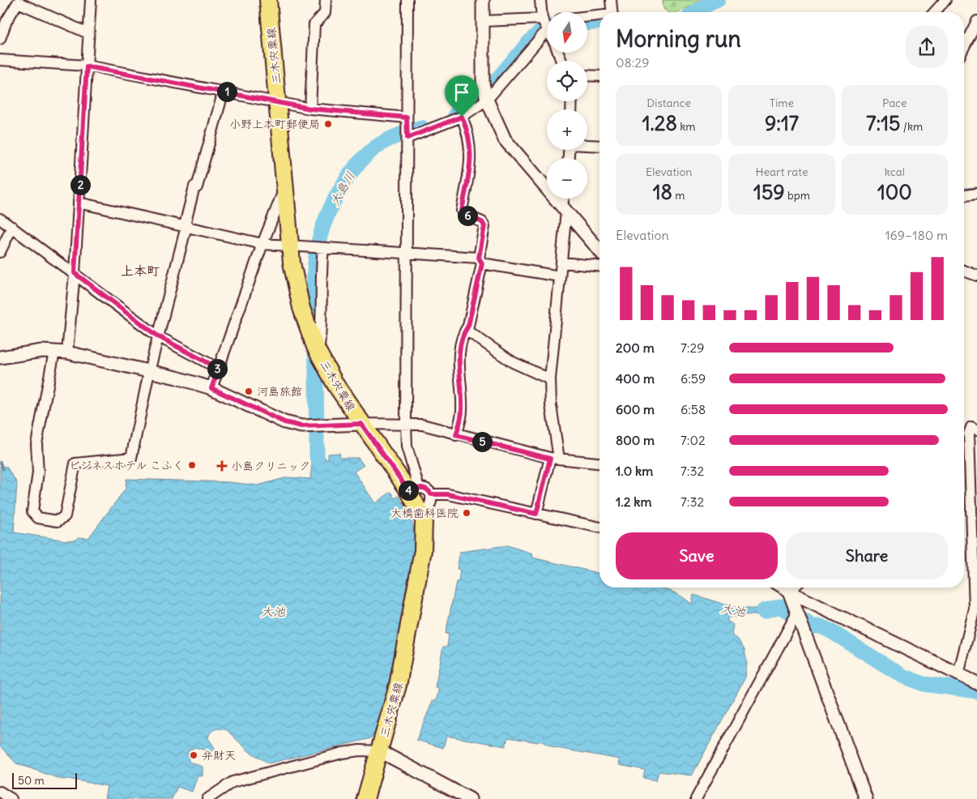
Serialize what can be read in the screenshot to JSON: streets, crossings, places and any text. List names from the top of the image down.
{
  "streets": {
    "main road": ["三木宍粟線"]
  },
  "districts": ["上本町"],
  "water": ["大島川", "大池"],
  "places": {
    "other": [
      "小野上本町郵便局",
      "河島旅館",
      "ビジネスホテル こふく",
      "大橋歯科医院",
      "弁財天"
    ],
    "health": ["小島クリニック"]
  },
  "scale_bar": "50 m",
  "north": "bottom",
  "page": {
    "map_buttons": ["+", "−"],
    "heading": ["Morning run", "08:29"],
    "stats": [
      ["Distance", "1.28 km"],
      ["Time", "9:17"],
      ["Pace", "7:15 /km"],
      ["Elevation", "18 m"],
      ["Heart rate", "159 bpm"],
      ["kcal", "100"]
    ],
    "pins": [
      "1",
      "2",
      "6",
      "3",
      "5",
      "4"
    ],
    "chart": ["Elevation", "169–180 m"],
    "list": [
      {
        "name": "200 m",
        "note": "7:29"
      },
      {
        "name": "400 m",
        "note": "6:59"
      },
      {
        "name": "600 m",
        "note": "6:58"
      },
      {
        "name": "800 m",
        "note": "7:02"
      },
      {
        "name": "1.0 km",
        "note": "7:32"
      },
      {
        "name": "1.2 km",
        "note": "7:32"
      }
    ],
    "buttons": ["Save", "Share"],
    "scale": "50 m"
  }
}
